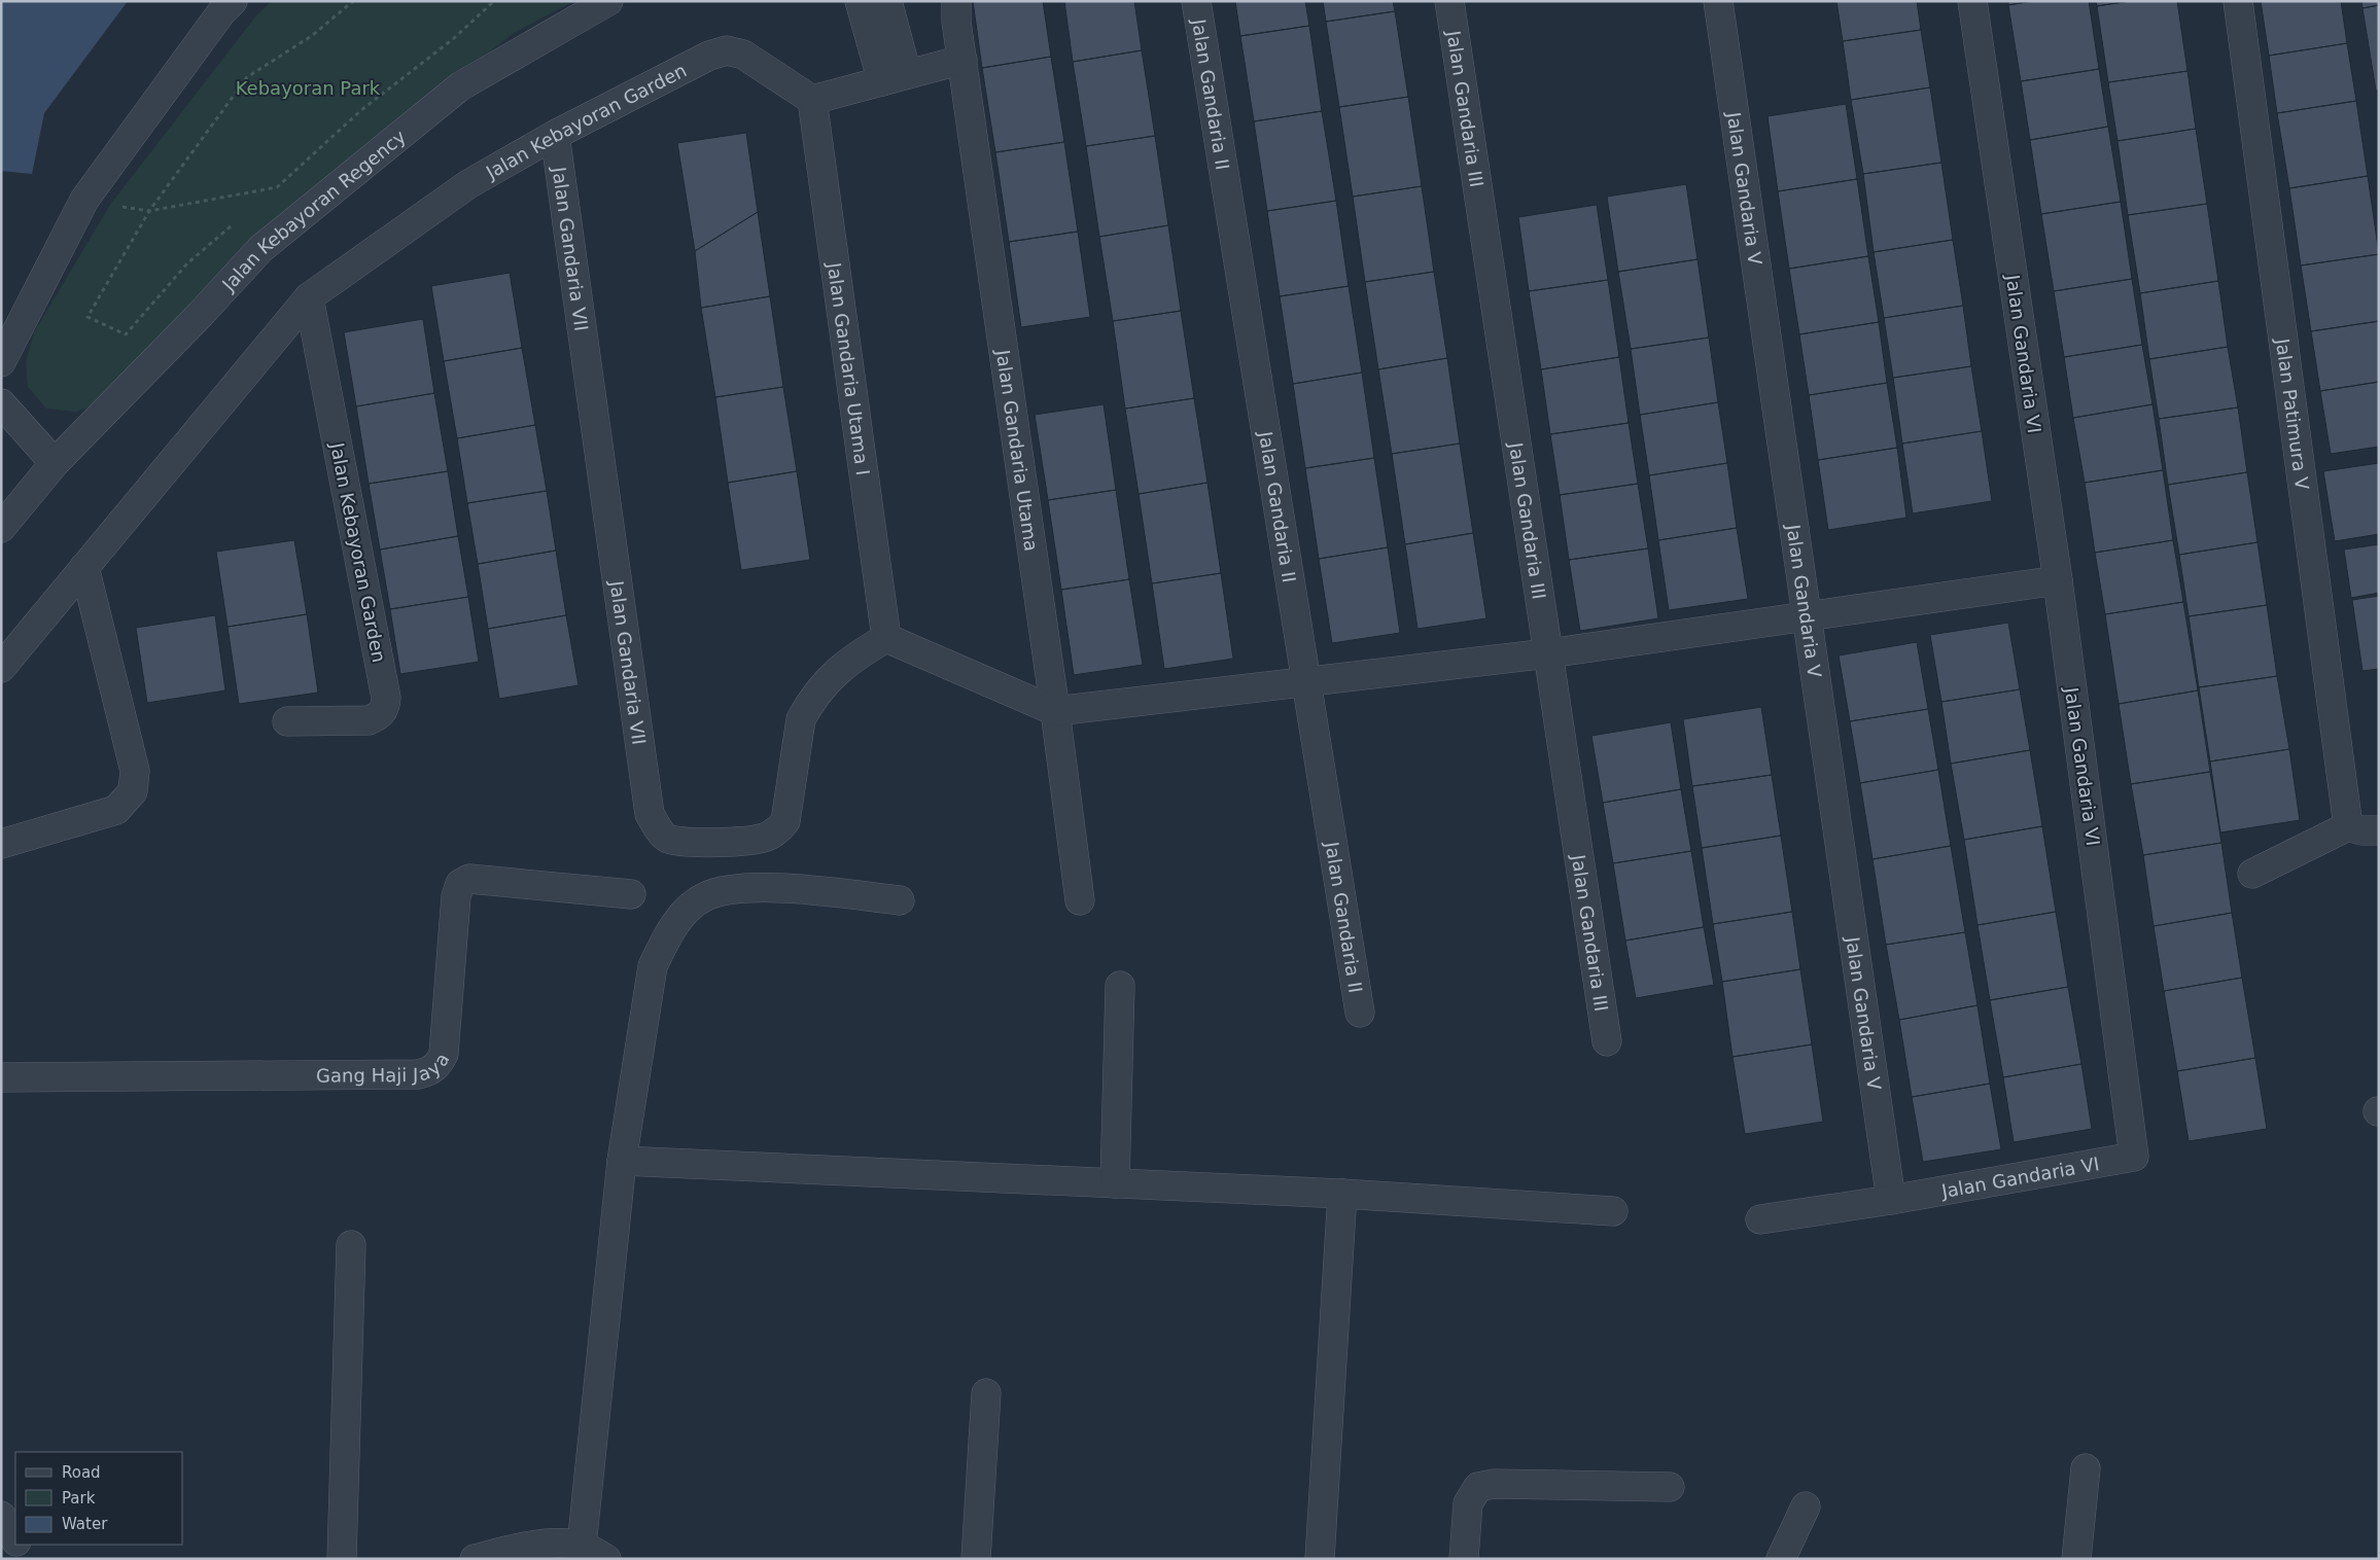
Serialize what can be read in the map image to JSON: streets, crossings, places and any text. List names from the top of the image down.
{
  "streets": {
    "street": [
      "Jalan Gandaria II",
      "Jalan Gandaria III",
      "Jalan Kebayoran Garden",
      "Jalan Gandaria V",
      "Jalan Kebayoran Regency",
      "Jalan Gandaria VII",
      "Jalan Gandaria VI",
      "Jalan Gandaria Utama I",
      "Jalan Patimura V",
      "Jalan Gandaria Utama",
      "Gang Haji Jaya"
    ]
  },
  "crossings": [
    ["Jalan Kebayoran Garden", "Jalan Gandaria VII"],
    ["Jalan Kebayoran Garden", "Jalan Gandaria Utama I"],
    ["Jalan Gandaria V", "Jalan Gandaria VI"],
    ["Jalan Gandaria VII", "Jalan Gandaria Utama I"]
  ],
  "parks": ["Kebayoran Park"],
  "legend": ["Road", "Park", "Water"]
}
